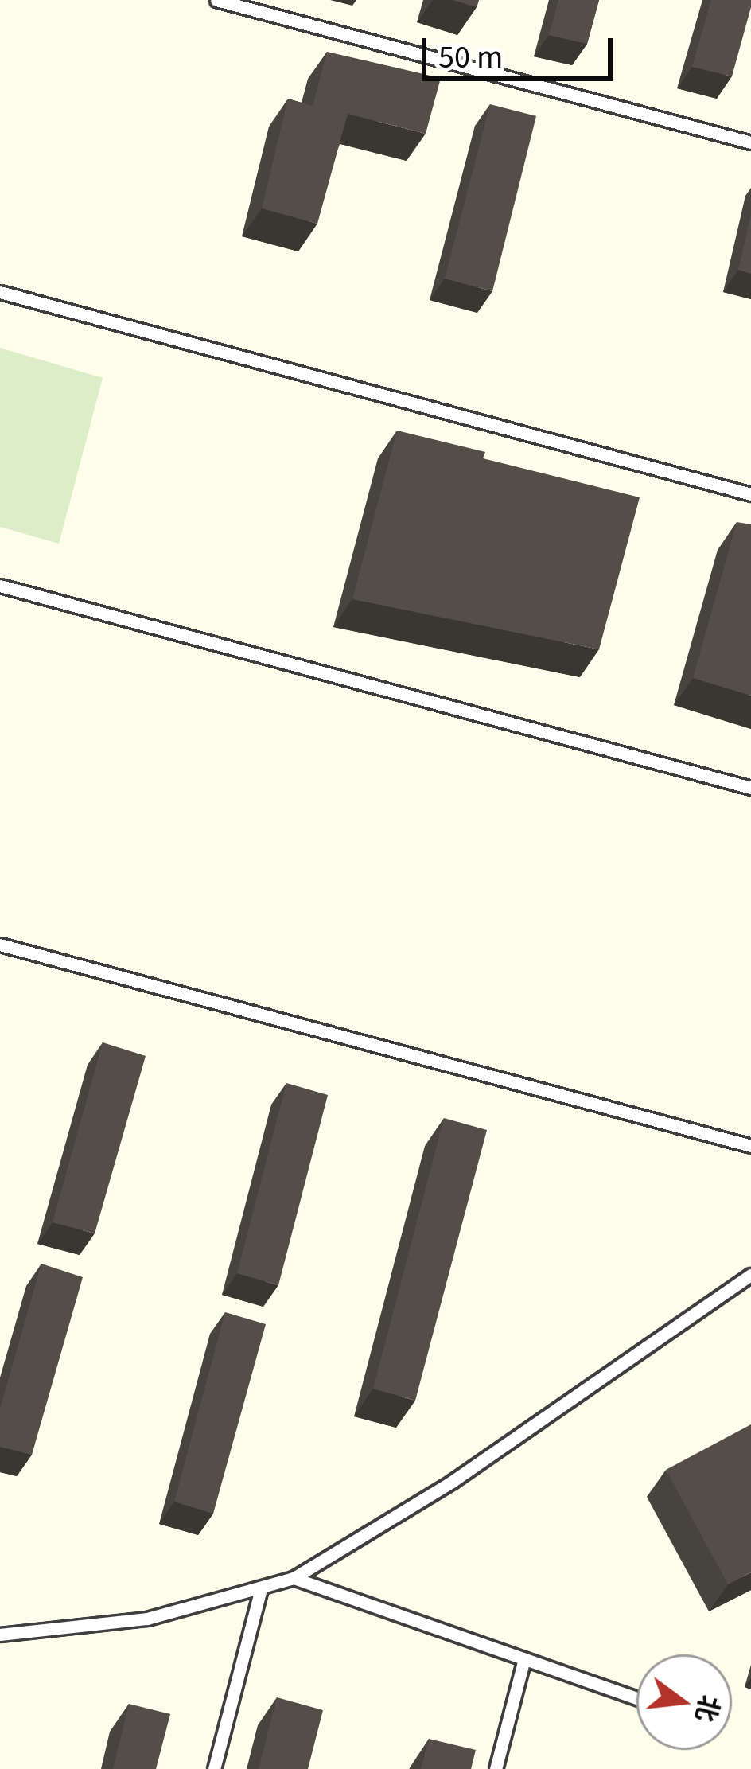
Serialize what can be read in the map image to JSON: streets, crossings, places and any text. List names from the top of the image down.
{
  "scale_bar": "50 m",
  "north": "right"
}
